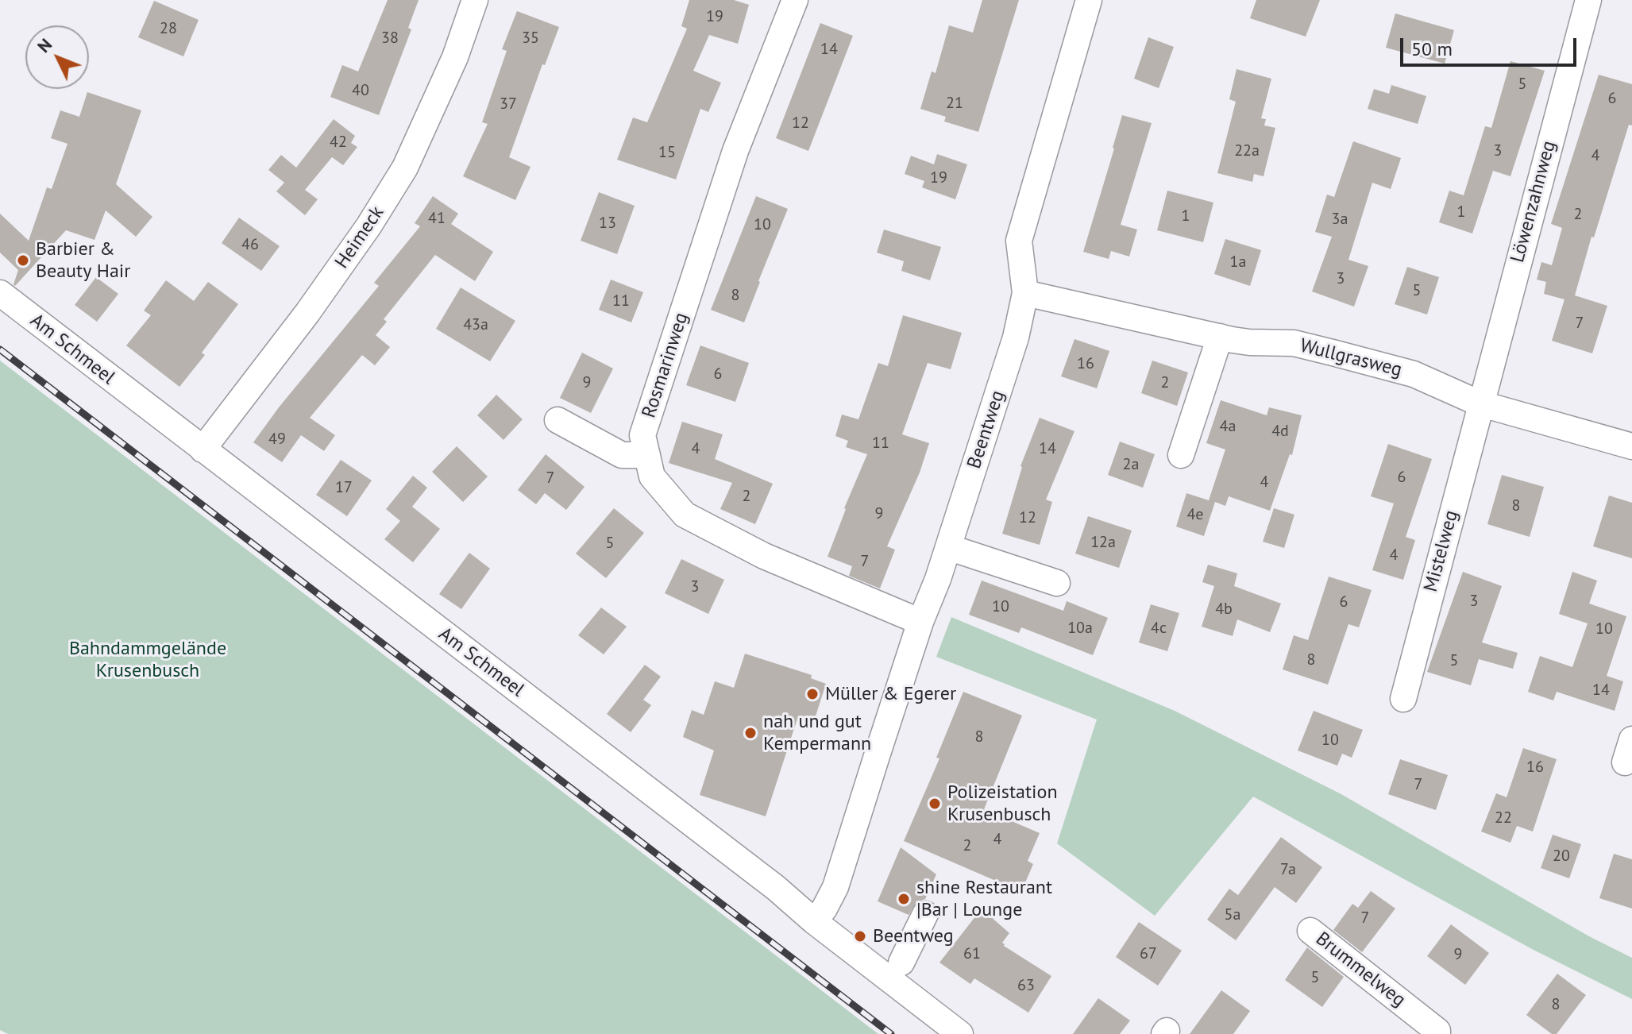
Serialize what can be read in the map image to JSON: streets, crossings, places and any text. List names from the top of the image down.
{
  "streets": {
    "street": [
      "Löwenzahnweg",
      "Heimeck",
      "Am Schmeel",
      "Wullgrasweg",
      "Rosmarinweg",
      "Beentweg",
      "Mistelweg",
      "Brummelweg"
    ]
  },
  "crossings": [
    ["Löwenzahnweg", "Wullgrasweg"],
    ["Löwenzahnweg", "Mistelweg"],
    ["Heimeck", "Am Schmeel"],
    ["Am Schmeel", "Beentweg"],
    ["Wullgrasweg", "Beentweg"],
    ["Wullgrasweg", "Mistelweg"],
    ["Rosmarinweg", "Beentweg"]
  ],
  "parks": ["Bahndammgelände Krusenbusch"],
  "places": [
    "Barbier & Beauty Hair",
    "Müller & Egerer",
    "nah und gut Kempermann",
    "Polizeistation Krusenbusch",
    "shine Restaurant |Bar | Lounge",
    "Beentweg"
  ],
  "house_numbers": [
    "19",
    "28",
    "38",
    "35",
    "14",
    "5",
    "40",
    "6",
    "21",
    "37",
    "12",
    "42",
    "22a",
    "3",
    "15",
    "4",
    "19",
    "1",
    "2",
    "1",
    "41",
    "3a",
    "13",
    "10",
    "46",
    "1a",
    "3",
    "5",
    "8",
    "11",
    "7",
    "43a",
    "16",
    "6",
    "9",
    "2",
    "4a",
    "4d",
    "49",
    "11",
    "4",
    "14",
    "2a",
    "6",
    "7",
    "4",
    "17",
    "2",
    "8",
    "9",
    "4e",
    "12",
    "12a",
    "5",
    "4",
    "7",
    "3",
    "3",
    "6",
    "10",
    "4b",
    "10a",
    "4c",
    "10",
    "8",
    "5",
    "14",
    "8",
    "10",
    "16",
    "7",
    "22",
    "4",
    "2",
    "20",
    "7a",
    "5a",
    "7",
    "61",
    "67",
    "9",
    "5",
    "63",
    "8"
  ],
  "scale_bar": "50 m",
  "north": "top left"
}
